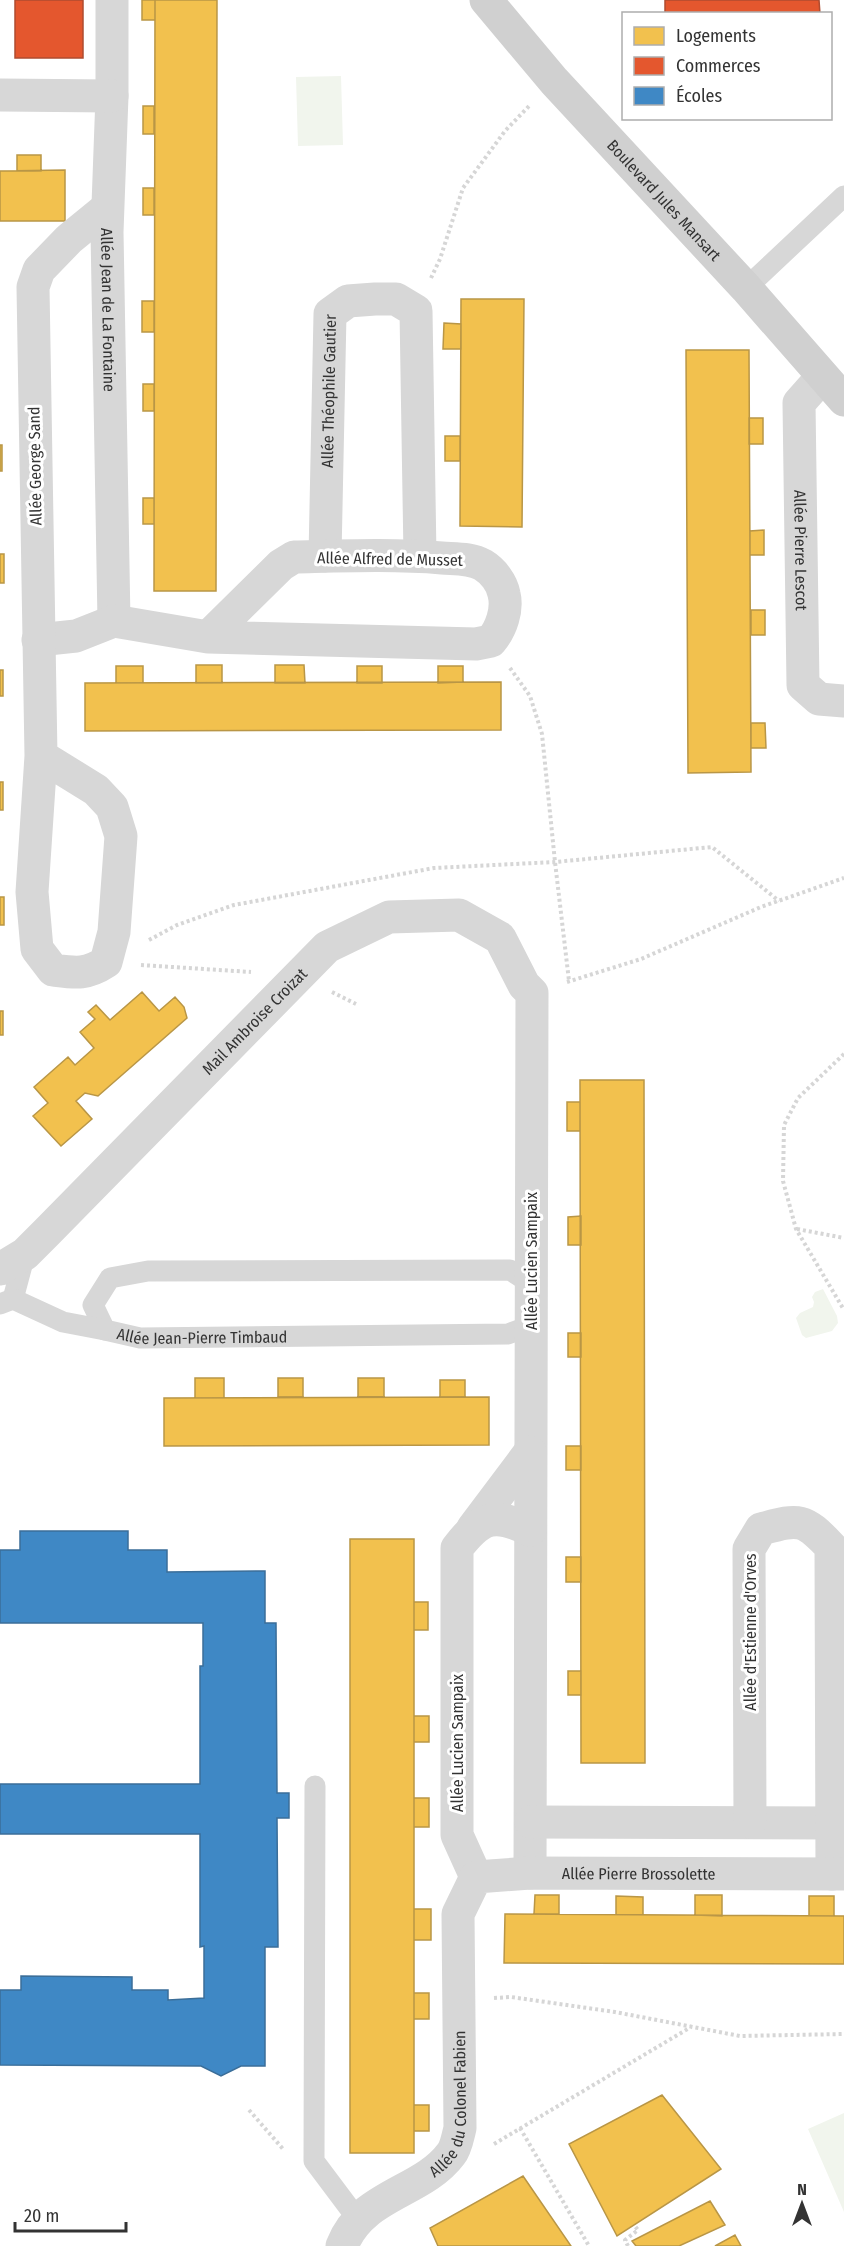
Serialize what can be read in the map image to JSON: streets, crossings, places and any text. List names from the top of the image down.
{
  "streets": {
    "street": [
      "Boulevard Jules Mansart",
      "Allée Jean de La Fontaine",
      "Allée Théophile Gautier",
      "Allée George Sand",
      "Allée Pierre Lescot",
      "Allée Alfred de Musset",
      "Mail Ambroise Croizat",
      "Allée Lucien Sampaix",
      "Allée d'Estienne d'Orves",
      "Allée Pierre Brossolette",
      "Allée du Colonel Fabien"
    ],
    "lane": ["Allée Jean-Pierre Timbaud"]
  },
  "crossings": [
    ["Boulevard Jules Mansart", "Allée Pierre Lescot"],
    ["Allée Jean de La Fontaine", "Allée George Sand"],
    ["Allée Théophile Gautier", "Allée Alfred de Musset"],
    ["Mail Ambroise Croizat", "Allée Lucien Sampaix"],
    ["Allée Lucien Sampaix", "Allée Jean-Pierre Timbaud"],
    ["Allée Lucien Sampaix", "Allée Pierre Brossolette"],
    ["Allée Lucien Sampaix", "Allée du Colonel Fabien"],
    ["Allée d'Estienne d'Orves", "Allée Pierre Brossolette"],
    ["Allée Pierre Brossolette", "Allée du Colonel Fabien"]
  ],
  "legend": ["Logements", "Commerces", "Écoles"],
  "scale_bar": "20 m",
  "north": "top"
}
